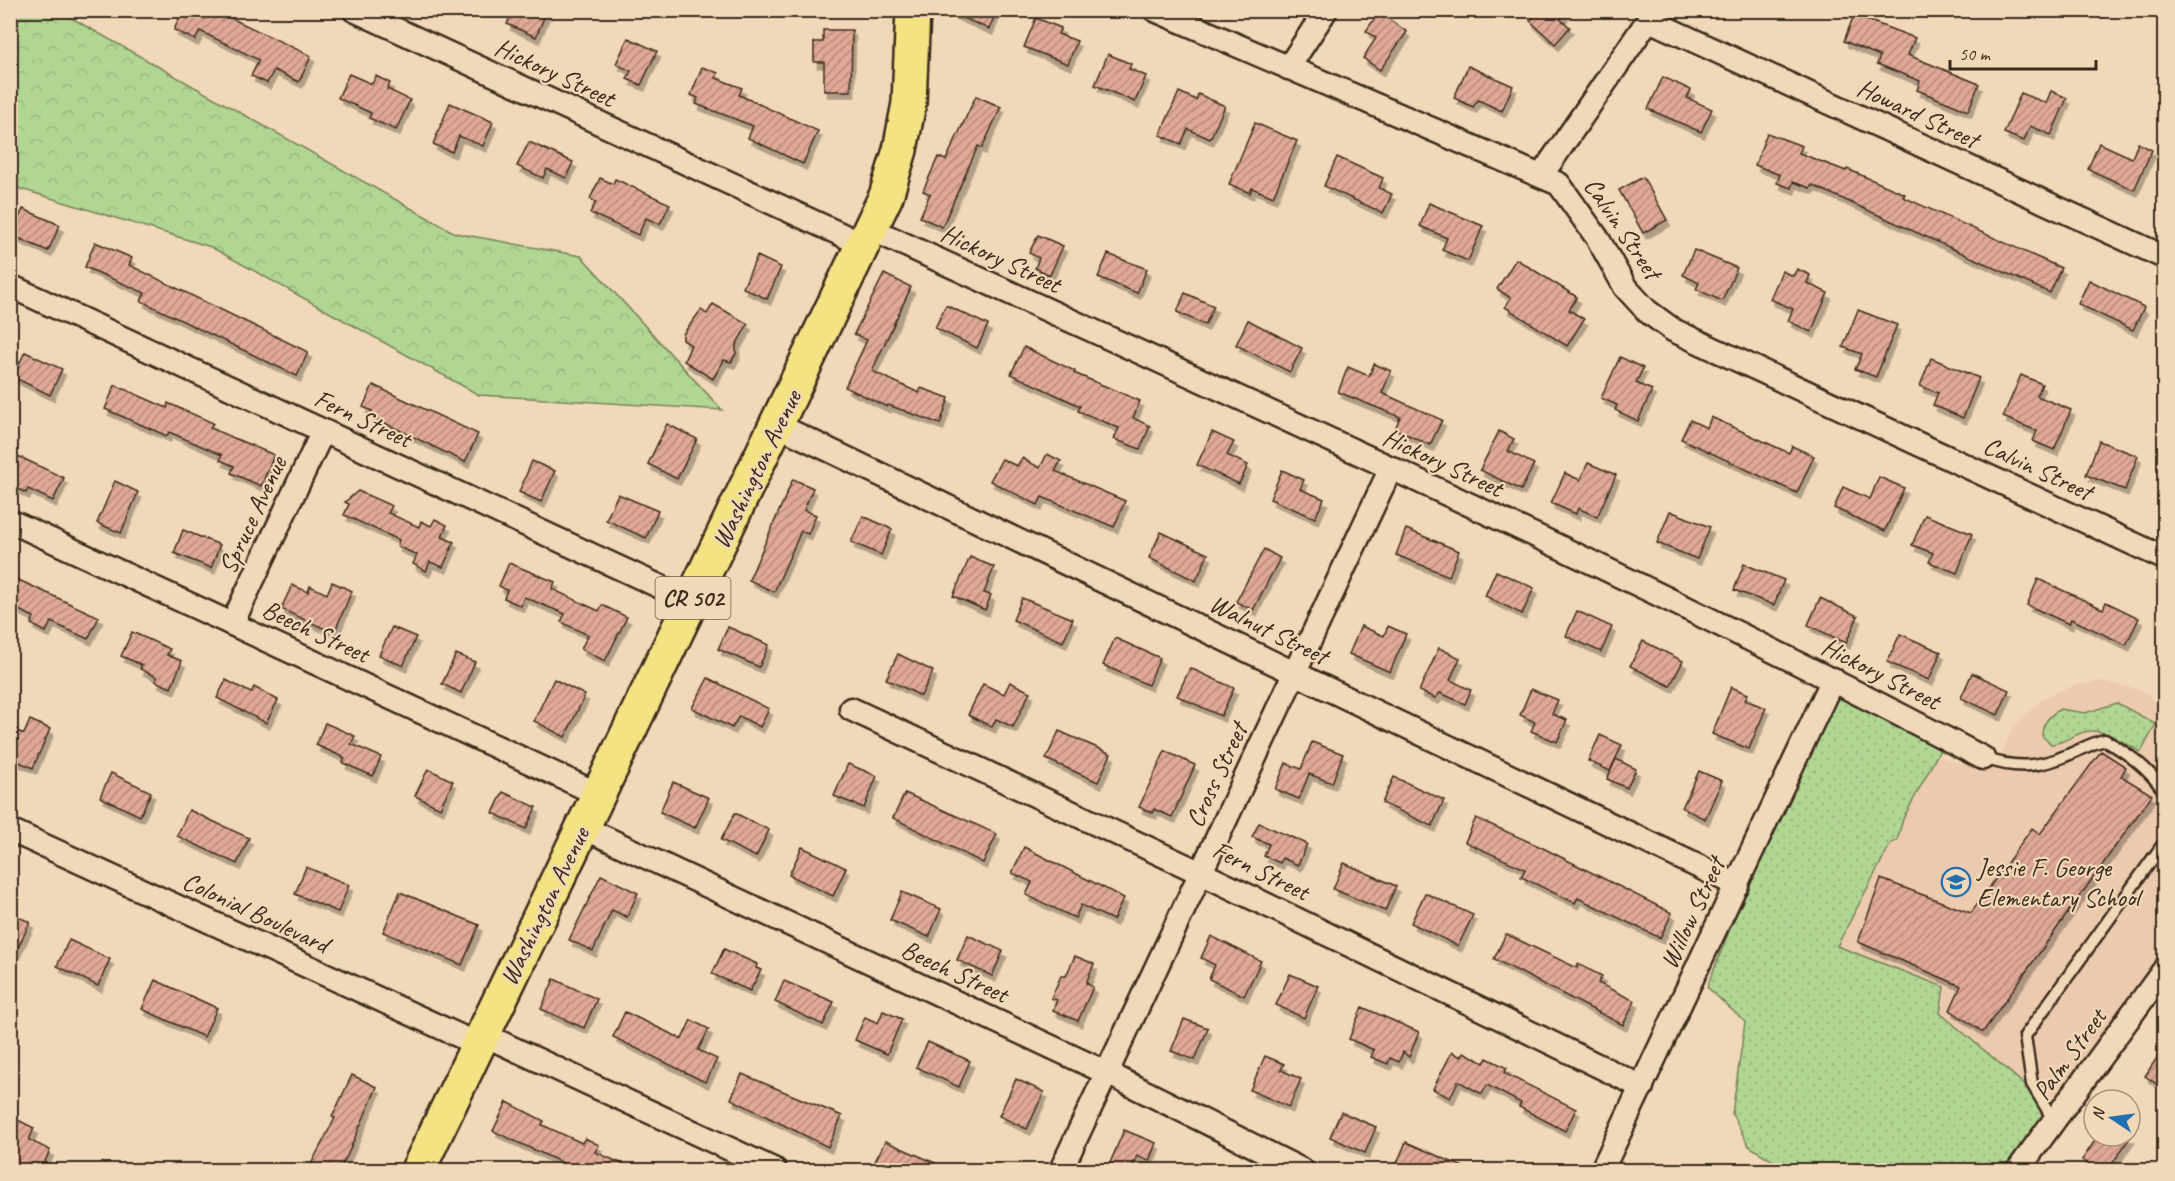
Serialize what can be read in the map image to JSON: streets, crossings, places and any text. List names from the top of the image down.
{
  "streets": {
    "main road": ["Washington Avenue", "CR 502"],
    "street": [
      "Hickory Street",
      "Howard Street",
      "Calvin Street",
      "Fern Street",
      "Spruce Avenue",
      "Walnut Street",
      "Beech Street",
      "Cross Street",
      "Colonial Boulevard",
      "Willow Street",
      "Palm Street"
    ]
  },
  "crossings": [
    ["Hickory Street", "Washington Avenue"],
    ["Hickory Street", "Cross Street"],
    ["Hickory Street", "Willow Street"],
    ["Fern Street", "Washington Avenue"],
    ["Fern Street", "Spruce Avenue"],
    ["Fern Street", "Cross Street"],
    ["Fern Street", "Willow Street"],
    ["Washington Avenue", "Walnut Street"],
    ["Washington Avenue", "Beech Street"],
    ["Washington Avenue", "Colonial Boulevard"],
    ["Spruce Avenue", "Beech Street"],
    ["Walnut Street", "Cross Street"],
    ["Walnut Street", "Willow Street"],
    ["Beech Street", "Cross Street"]
  ],
  "places": {
    "school or university": ["Jessie F. George Elementary School"]
  },
  "scale_bar": "50 m",
  "north": "left"
}
